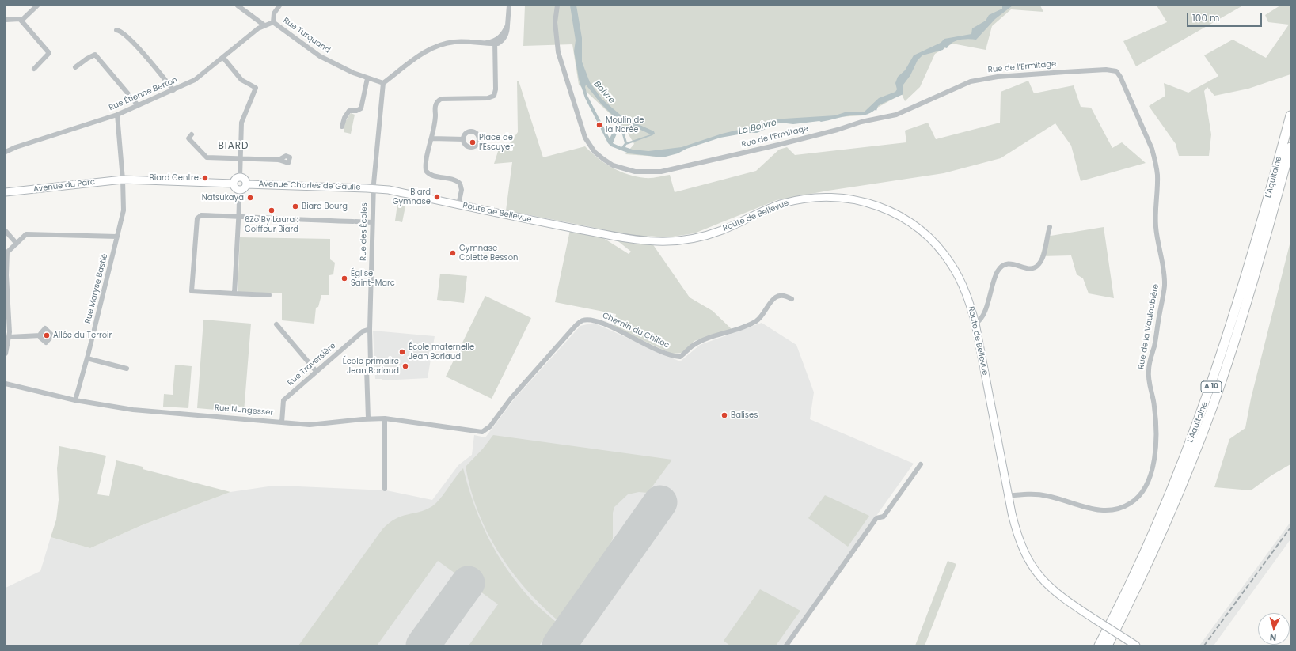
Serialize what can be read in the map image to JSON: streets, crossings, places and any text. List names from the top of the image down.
{
  "streets": {
    "highway": ["L'Aquitaine", "A 10"],
    "street": [
      "Rue Turquand",
      "Rue de l’Ermitage",
      "Rue Étienne Berton",
      "Avenue du Parc",
      "Avenue Charles de Gaulle",
      "Route de Bellevue",
      "Rue des Écoles",
      "Rue Maryse Bastié",
      "Rue de la Vauloubière",
      "Chemin du Chilloc",
      "Rue Traversière",
      "Rue Nungesser"
    ]
  },
  "crossings": [
    ["Rue Turquand", "Rue Étienne Berton"],
    ["Rue Turquand", "Rue des Écoles"],
    ["Rue de l’Ermitage", "Rue de la Vauloubière"],
    ["Rue Étienne Berton", "Rue Maryse Bastié"],
    ["Avenue du Parc", "Rue Maryse Bastié"],
    ["Avenue Charles de Gaulle", "Route de Bellevue"],
    ["Avenue Charles de Gaulle", "Rue des Écoles"],
    ["Route de Bellevue", "Rue des Écoles"],
    ["Route de Bellevue", "Rue de la Vauloubière"],
    ["Rue des Écoles", "Rue Traversière"],
    ["Rue des Écoles", "Rue Nungesser"],
    ["Rue Maryse Bastié", "Rue Nungesser"],
    ["Chemin du Chilloc", "Rue Nungesser"],
    ["Rue Traversière", "Rue Nungesser"]
  ],
  "districts": ["BIARD"],
  "water": ["Boivre", "La Boivre"],
  "places": [
    "Moulin de la Norée",
    "Place de l’Escuyer",
    "Biard Centre",
    "Biard Gymnase",
    "Natsukaya",
    "Biard Bourg",
    "6Zo By Laura : Coiffeur Biard",
    "Gymnase Colette Besson",
    "Église Saint-Marc",
    "Allée du Terroir",
    "École maternelle Jean Boriaud",
    "École primaire Jean Boriaud",
    "Balises"
  ],
  "scale_bar": "100 m",
  "north": "bottom"
}
